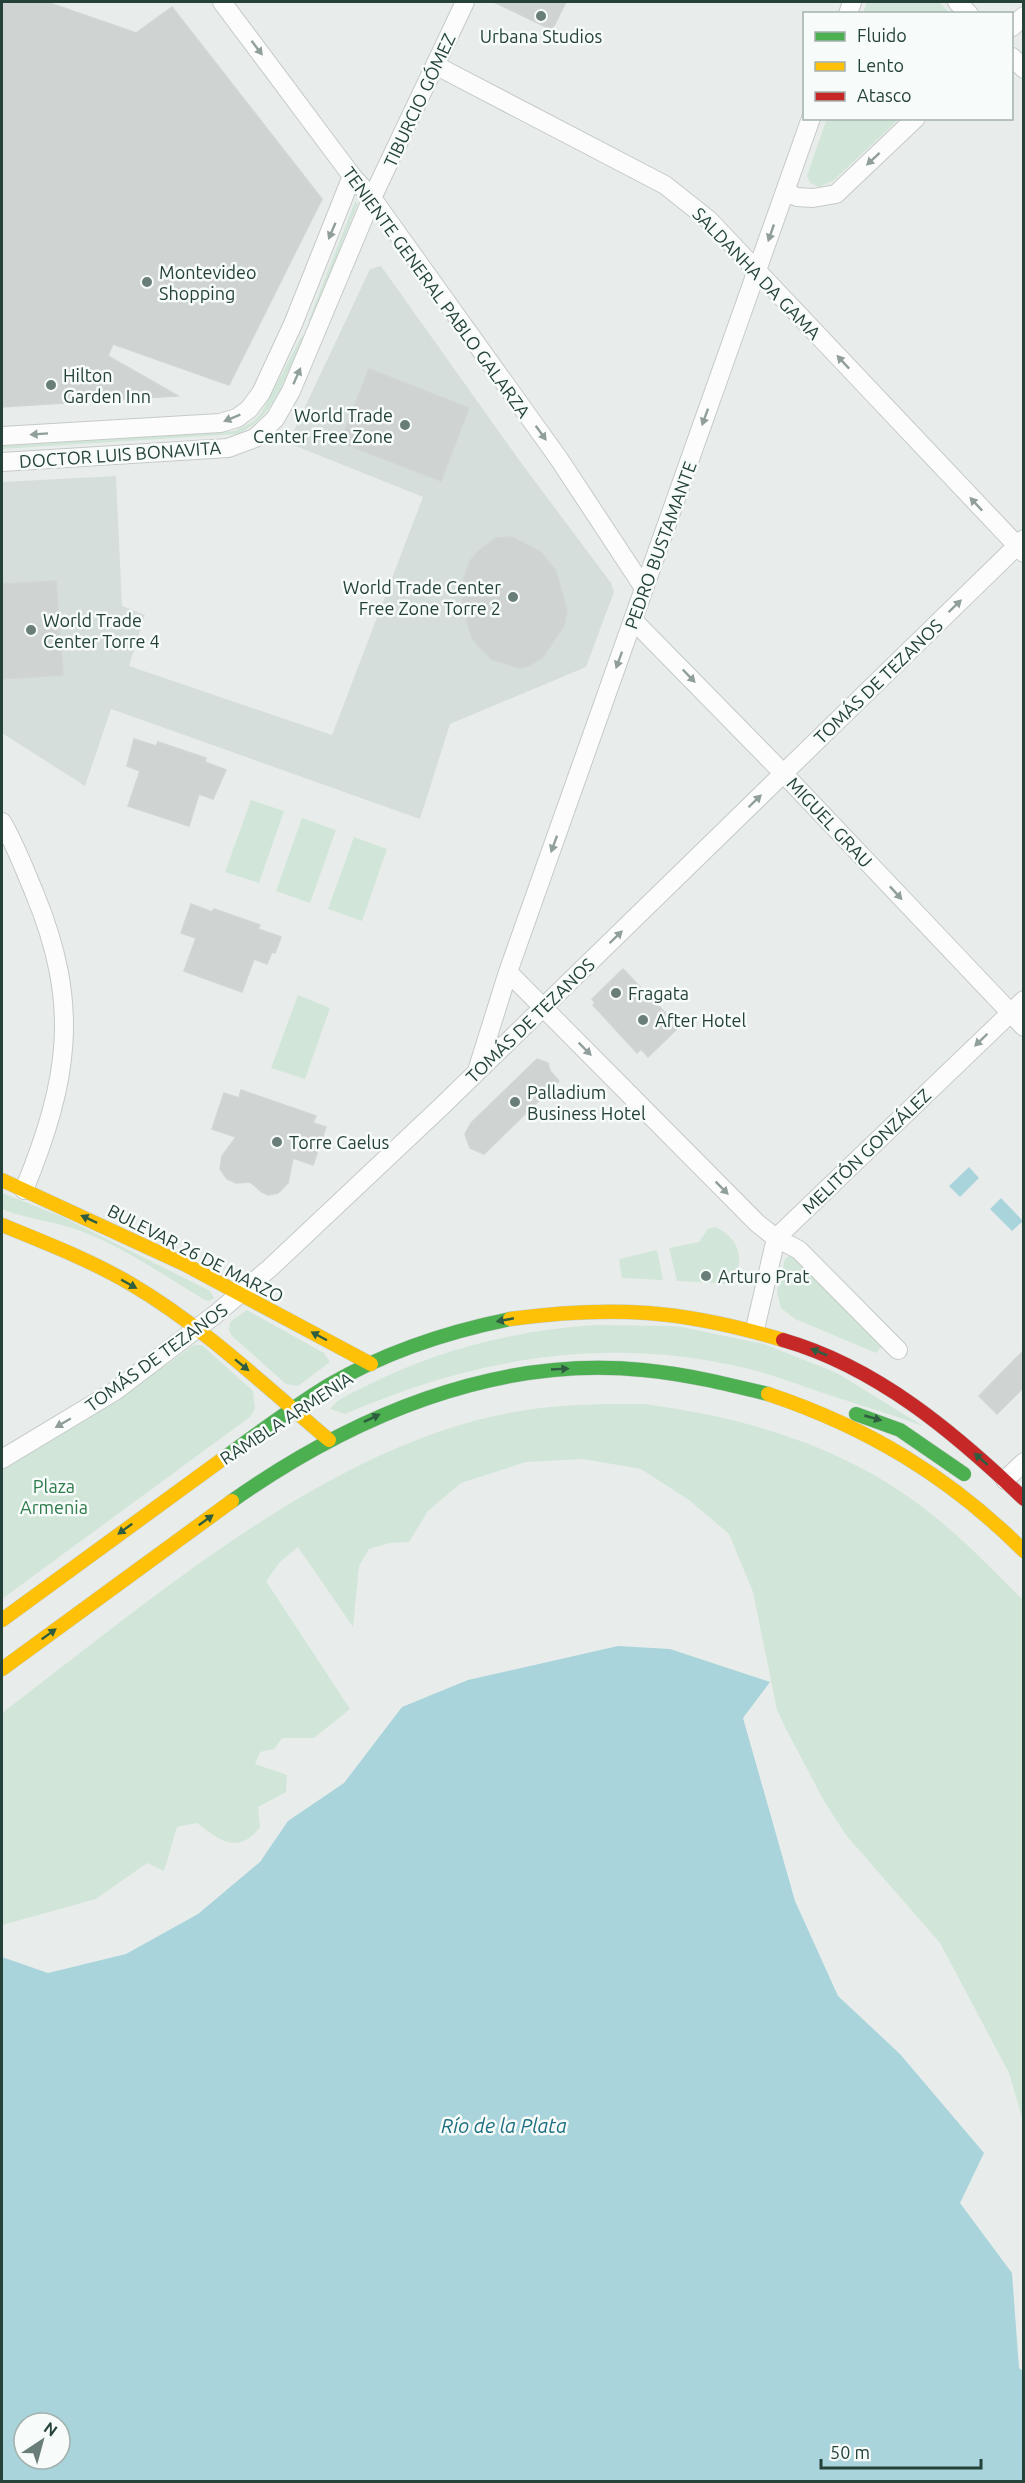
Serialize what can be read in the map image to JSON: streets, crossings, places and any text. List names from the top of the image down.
{
  "streets": {
    "main road": ["BULEVAR 26 DE MARZO", "RAMBLA ARMENIA"],
    "street": [
      "TIBURCIO GÓMEZ",
      "SALDANHA DA GAMA",
      "TENIENTE GENERAL PABLO GALARZA",
      "DOCTOR LUIS BONAVITA",
      "PEDRO BUSTAMANTE",
      "TOMÁS DE TEZANOS",
      "MIGUEL GRAU",
      "MELITÓN GONZÁLEZ"
    ]
  },
  "crossings": [
    ["TIBURCIO GÓMEZ", "SALDANHA DA GAMA"],
    ["TIBURCIO GÓMEZ", "TENIENTE GENERAL PABLO GALARZA"],
    ["TIBURCIO GÓMEZ", "DOCTOR LUIS BONAVITA"],
    ["SALDANHA DA GAMA", "PEDRO BUSTAMANTE"],
    ["SALDANHA DA GAMA", "TOMÁS DE TEZANOS"],
    ["TENIENTE GENERAL PABLO GALARZA", "DOCTOR LUIS BONAVITA"],
    ["TENIENTE GENERAL PABLO GALARZA", "PEDRO BUSTAMANTE"],
    ["PEDRO BUSTAMANTE", "TOMÁS DE TEZANOS"],
    ["PEDRO BUSTAMANTE", "MIGUEL GRAU"],
    ["TOMÁS DE TEZANOS", "MIGUEL GRAU"],
    ["TOMÁS DE TEZANOS", "BULEVAR 26 DE MARZO"],
    ["MIGUEL GRAU", "MELITÓN GONZÁLEZ"],
    ["BULEVAR 26 DE MARZO", "RAMBLA ARMENIA"]
  ],
  "one_way": [
    "SALDANHA DA GAMA",
    "TENIENTE GENERAL PABLO GALARZA",
    "PEDRO BUSTAMANTE",
    "MIGUEL GRAU",
    "MELITÓN GONZÁLEZ"
  ],
  "water": ["Río de la Plata"],
  "parks": ["Plaza Armenia"],
  "places": [
    "Urbana Studios",
    "Montevideo Shopping",
    "Hilton Garden Inn",
    "World Trade Center Free Zone",
    "World Trade Center Free Zone Torre 2",
    "World Trade Center Torre 4",
    "Fragata",
    "After Hotel",
    "Palladium Business Hotel",
    "Torre Caelus",
    "Arturo Prat"
  ],
  "legend": ["Fluido", "Lento", "Atasco"],
  "scale_bar": "50 m",
  "north": "top right"
}
